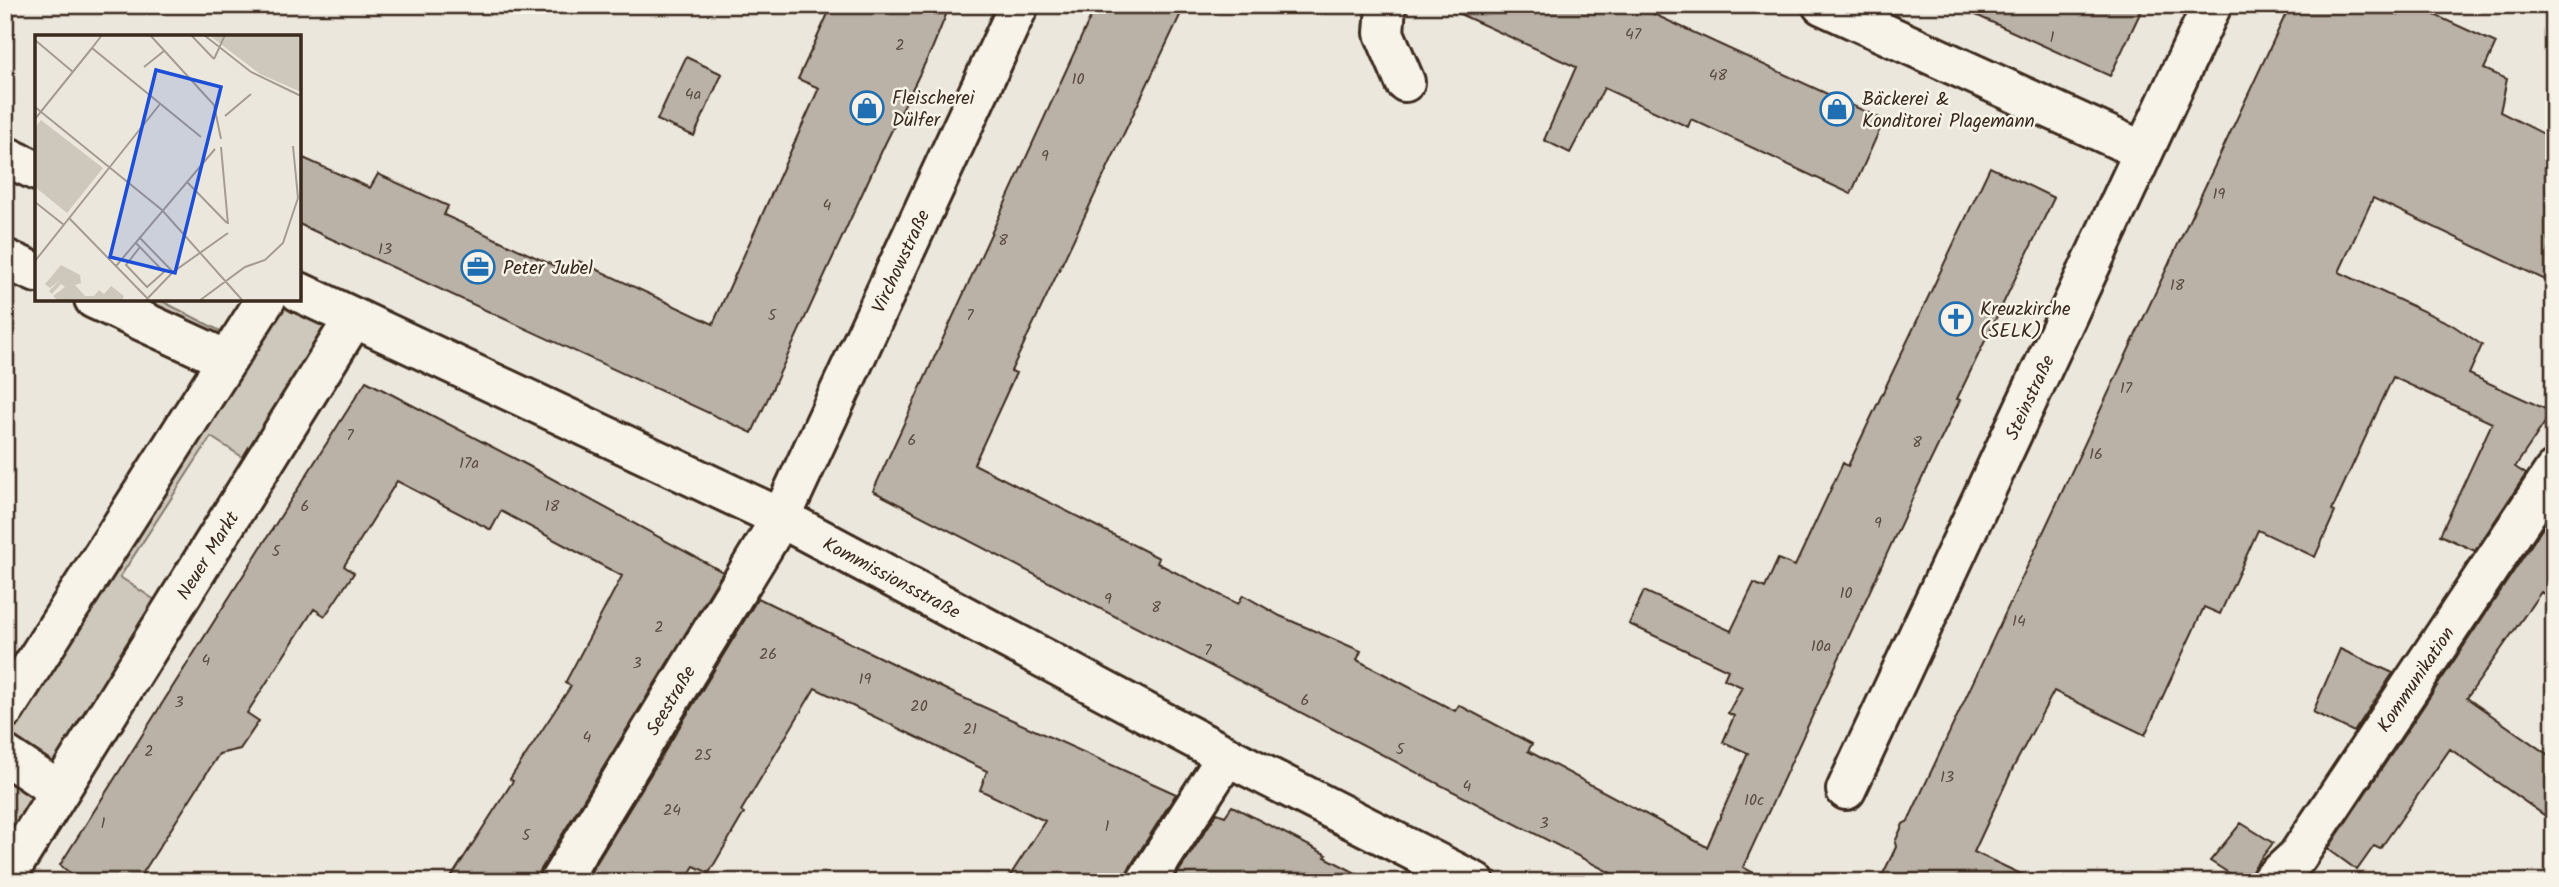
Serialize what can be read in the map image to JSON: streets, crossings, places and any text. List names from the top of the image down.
{
  "streets": {
    "street": [
      "Virchowstraße",
      "Steinstraße",
      "Neuer Markt",
      "Kommissionsstraße",
      "Kommunikation",
      "Seestraße"
    ]
  },
  "crossings": [
    ["Virchowstraße", "Kommissionsstraße"],
    ["Virchowstraße", "Seestraße"],
    ["Neuer Markt", "Kommissionsstraße"],
    ["Kommissionsstraße", "Seestraße"]
  ],
  "places": {
    "shop": ["Fleischerei Dülfer", "Bäckerei & Konditorei Plagemann"],
    "office": ["Peter Jubel"],
    "church": ["Kreuzkirche (SELK)"]
  },
  "house_numbers": [
    "47",
    "1",
    "2",
    "48",
    "10",
    "4a",
    "9",
    "19",
    "4",
    "8",
    "13",
    "18",
    "5",
    "7",
    "17",
    "7",
    "6",
    "8",
    "16",
    "17a",
    "6",
    "18",
    "9",
    "5",
    "10",
    "9",
    "8",
    "14",
    "2",
    "10a",
    "7",
    "26",
    "4",
    "3",
    "19",
    "6",
    "3",
    "20",
    "21",
    "4",
    "5",
    "2",
    "25",
    "13",
    "4",
    "10c",
    "24",
    "1",
    "3",
    "1",
    "5"
  ]
}
